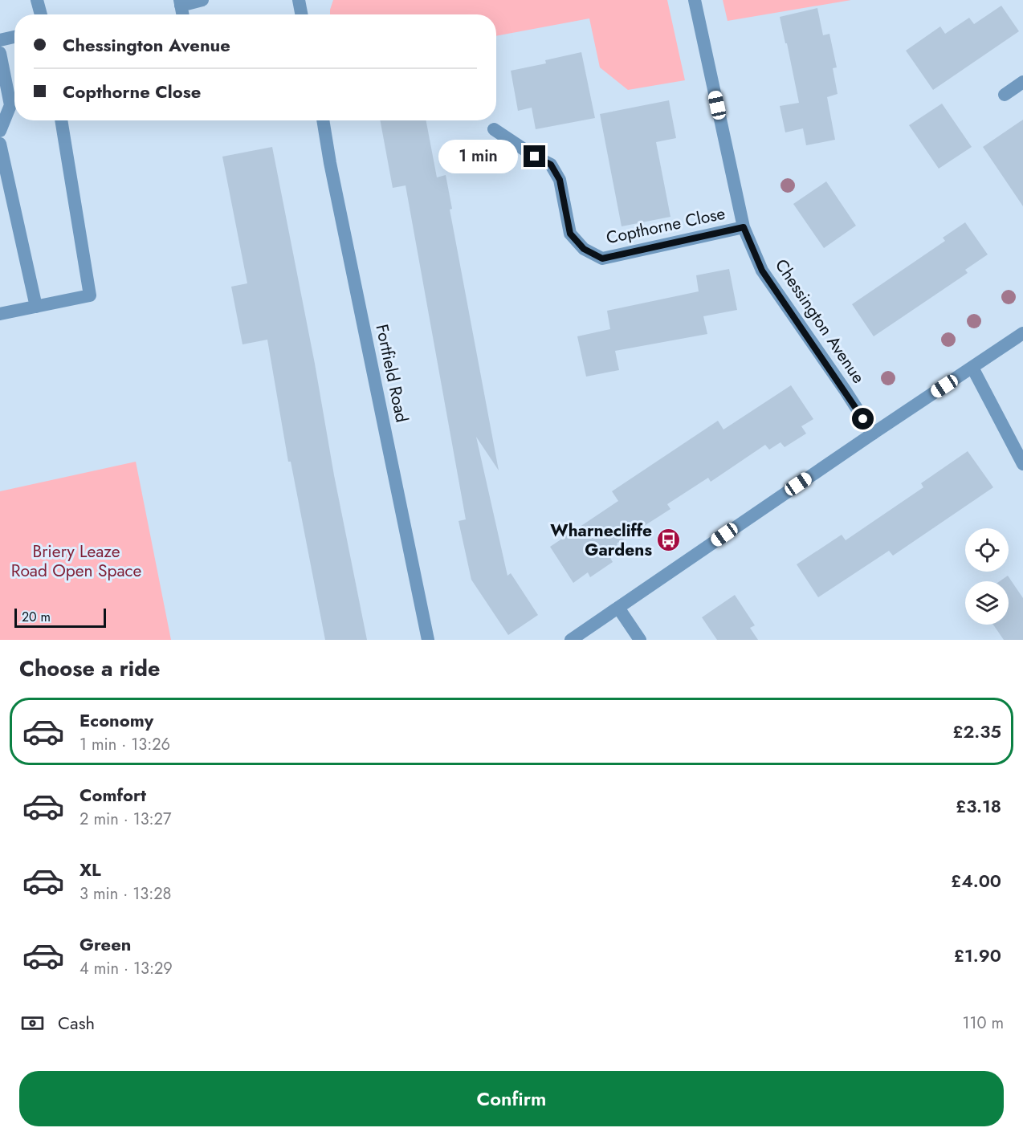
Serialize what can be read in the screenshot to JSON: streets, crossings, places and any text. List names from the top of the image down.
{
  "streets": {
    "street": ["Copthorne Close", "Chessington Avenue", "Fortfield Road"]
  },
  "crossings": [
    ["Copthorne Close", "Chessington Avenue"]
  ],
  "parks": ["Briery Leaze Road Open Space"],
  "places": {
    "bus stop": ["Wharnecliffe Gardens"]
  },
  "scale_bar": "20 m",
  "page": {
    "banner": ["Chessington Avenue", "Copthorne Close"],
    "bubble": "1 min",
    "scale": "20 m",
    "heading": "Choose a ride",
    "list": [
      {
        "name": "Economy",
        "note": "1 min · 13:26",
        "value": "£2.35"
      },
      {
        "name": "Comfort",
        "note": "2 min · 13:27",
        "value": "£3.18"
      },
      {
        "name": "XL",
        "note": "3 min · 13:28",
        "value": "£4.00"
      },
      {
        "name": "Green",
        "note": "4 min · 13:29",
        "value": "£1.90"
      }
    ],
    "pay": ["Cash", "110 m"],
    "buttons": "Confirm"
  }
}
